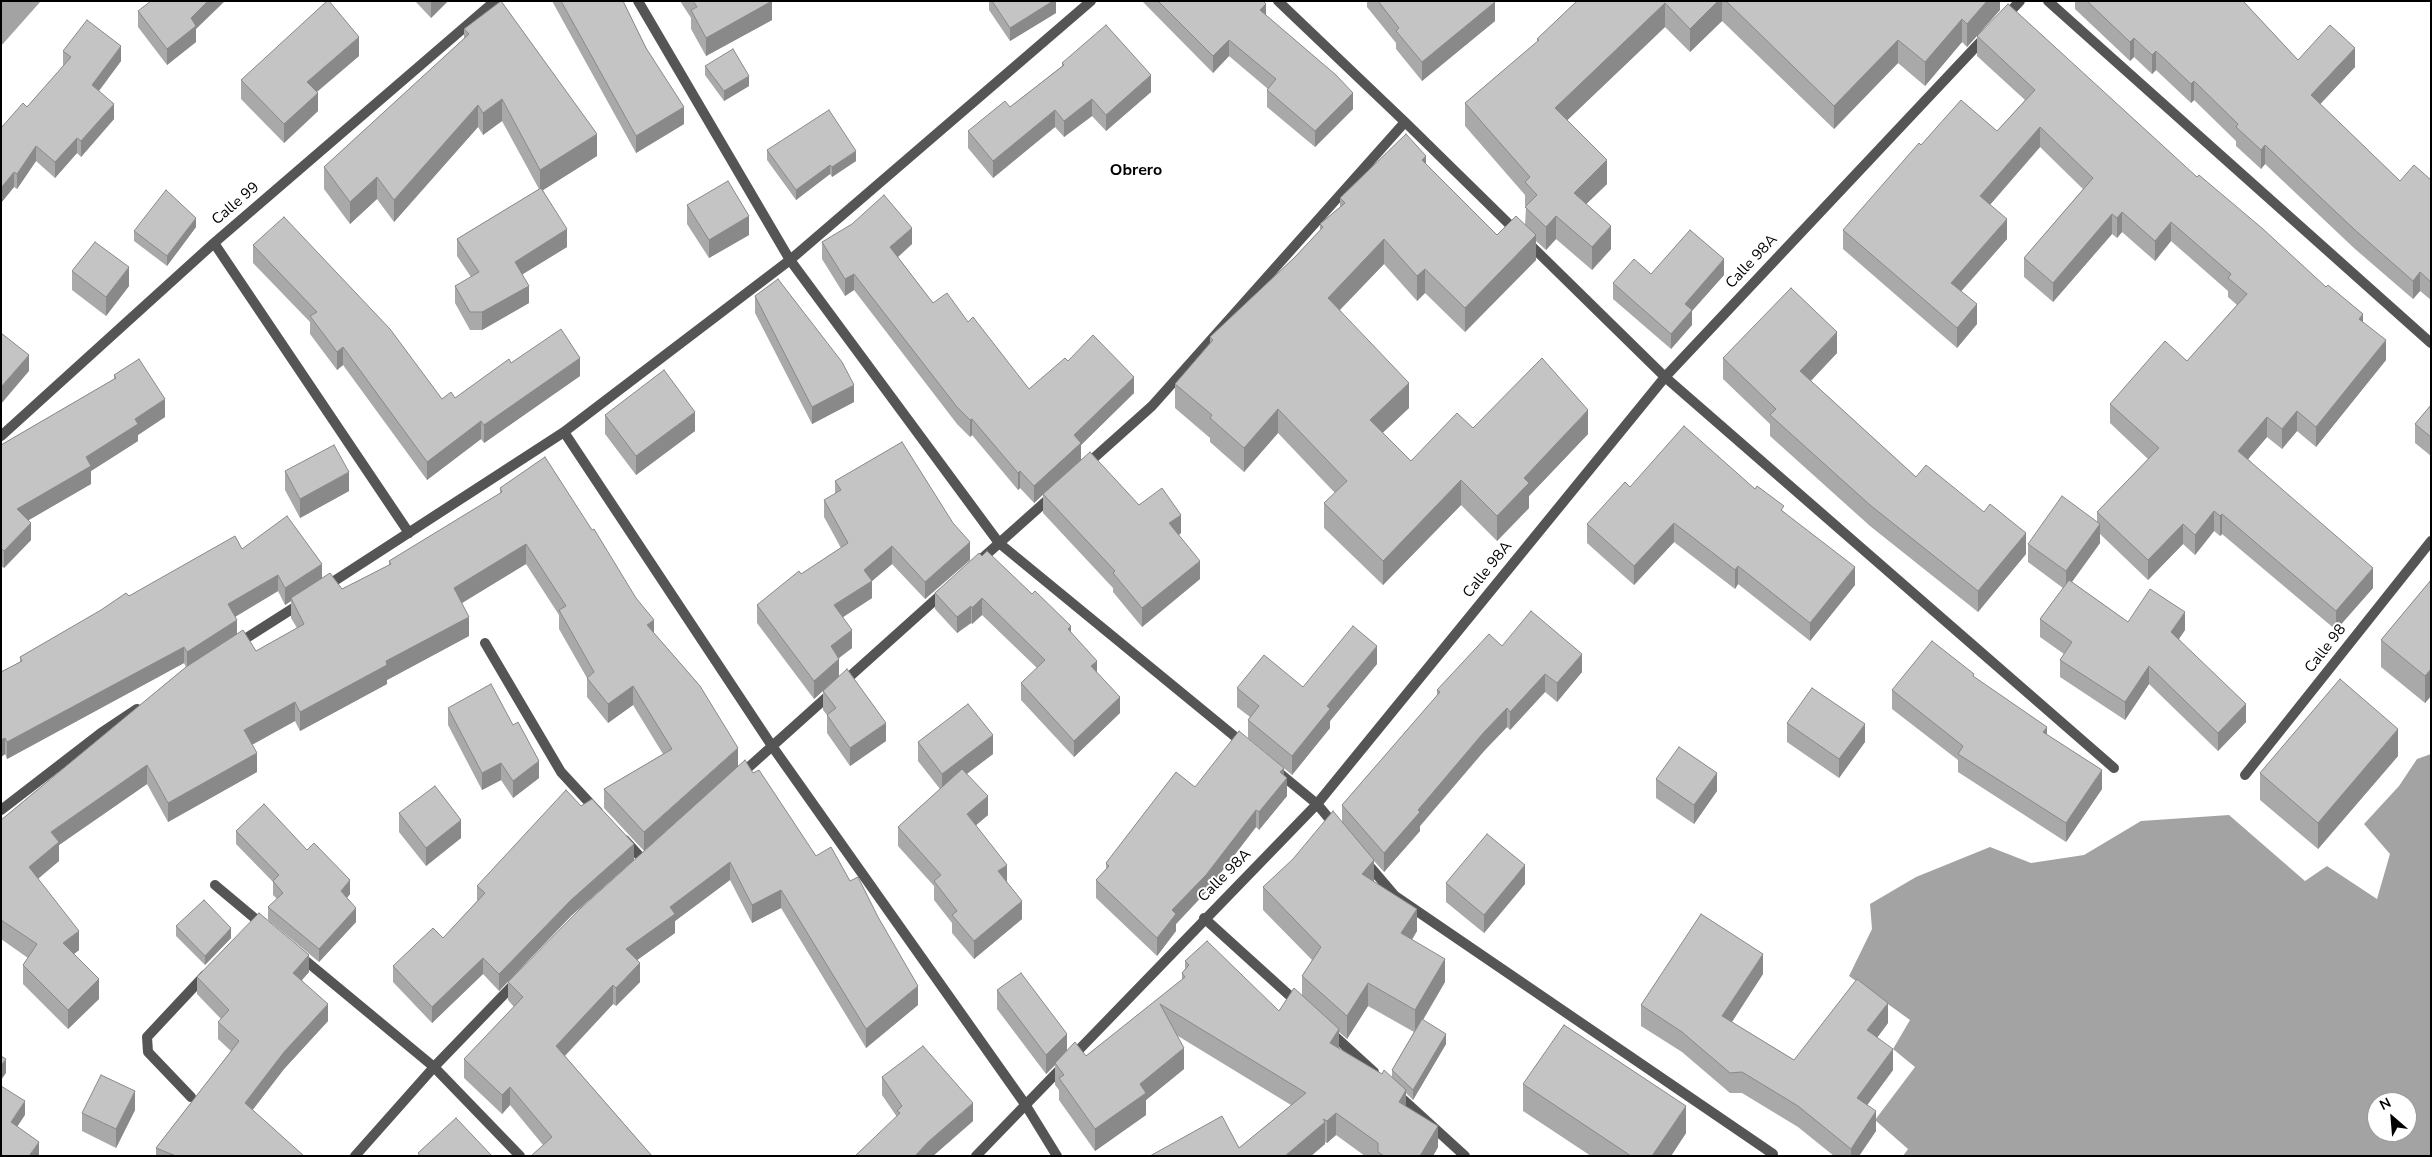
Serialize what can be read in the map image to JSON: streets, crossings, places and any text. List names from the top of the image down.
{
  "streets": {
    "street": ["Calle 99", "Calle 98A", "Calle 98"]
  },
  "districts": ["Obrero"],
  "north": "top left"
}
